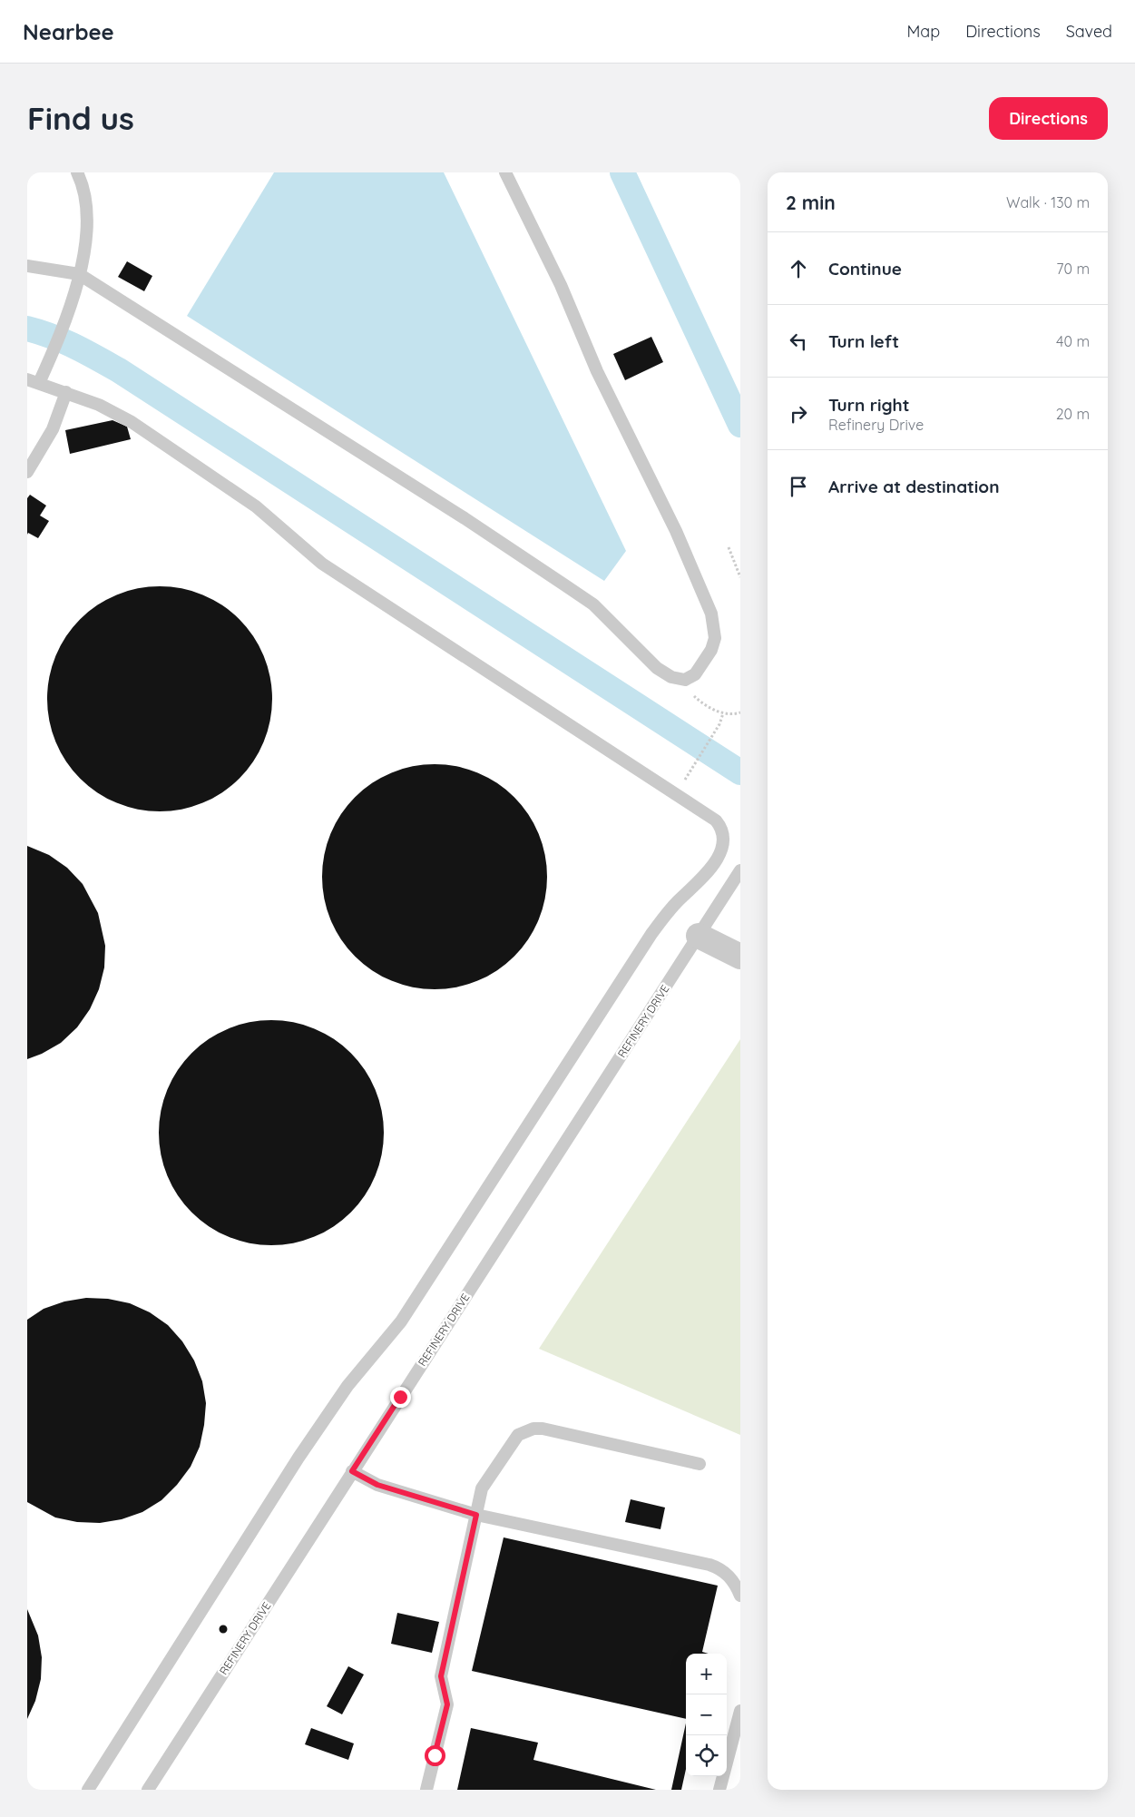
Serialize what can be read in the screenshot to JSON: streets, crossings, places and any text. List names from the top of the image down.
{
  "streets": {
    "lane": ["REFINERY DRIVE"]
  },
  "page": {
    "header": "Nearbee",
    "nav": ["Map", "Directions", "Saved"],
    "buttons": "Directions",
    "title": "Find us",
    "heading": ["2 min", "Walk · 130 m"],
    "list": [
      ["Continue", "70 m"],
      ["Turn left", "40 m"],
      ["Turn right", "Refinery Drive", "20 m"],
      "Arrive at destination"
    ],
    "map_buttons": ["+", "−"]
  }
}
